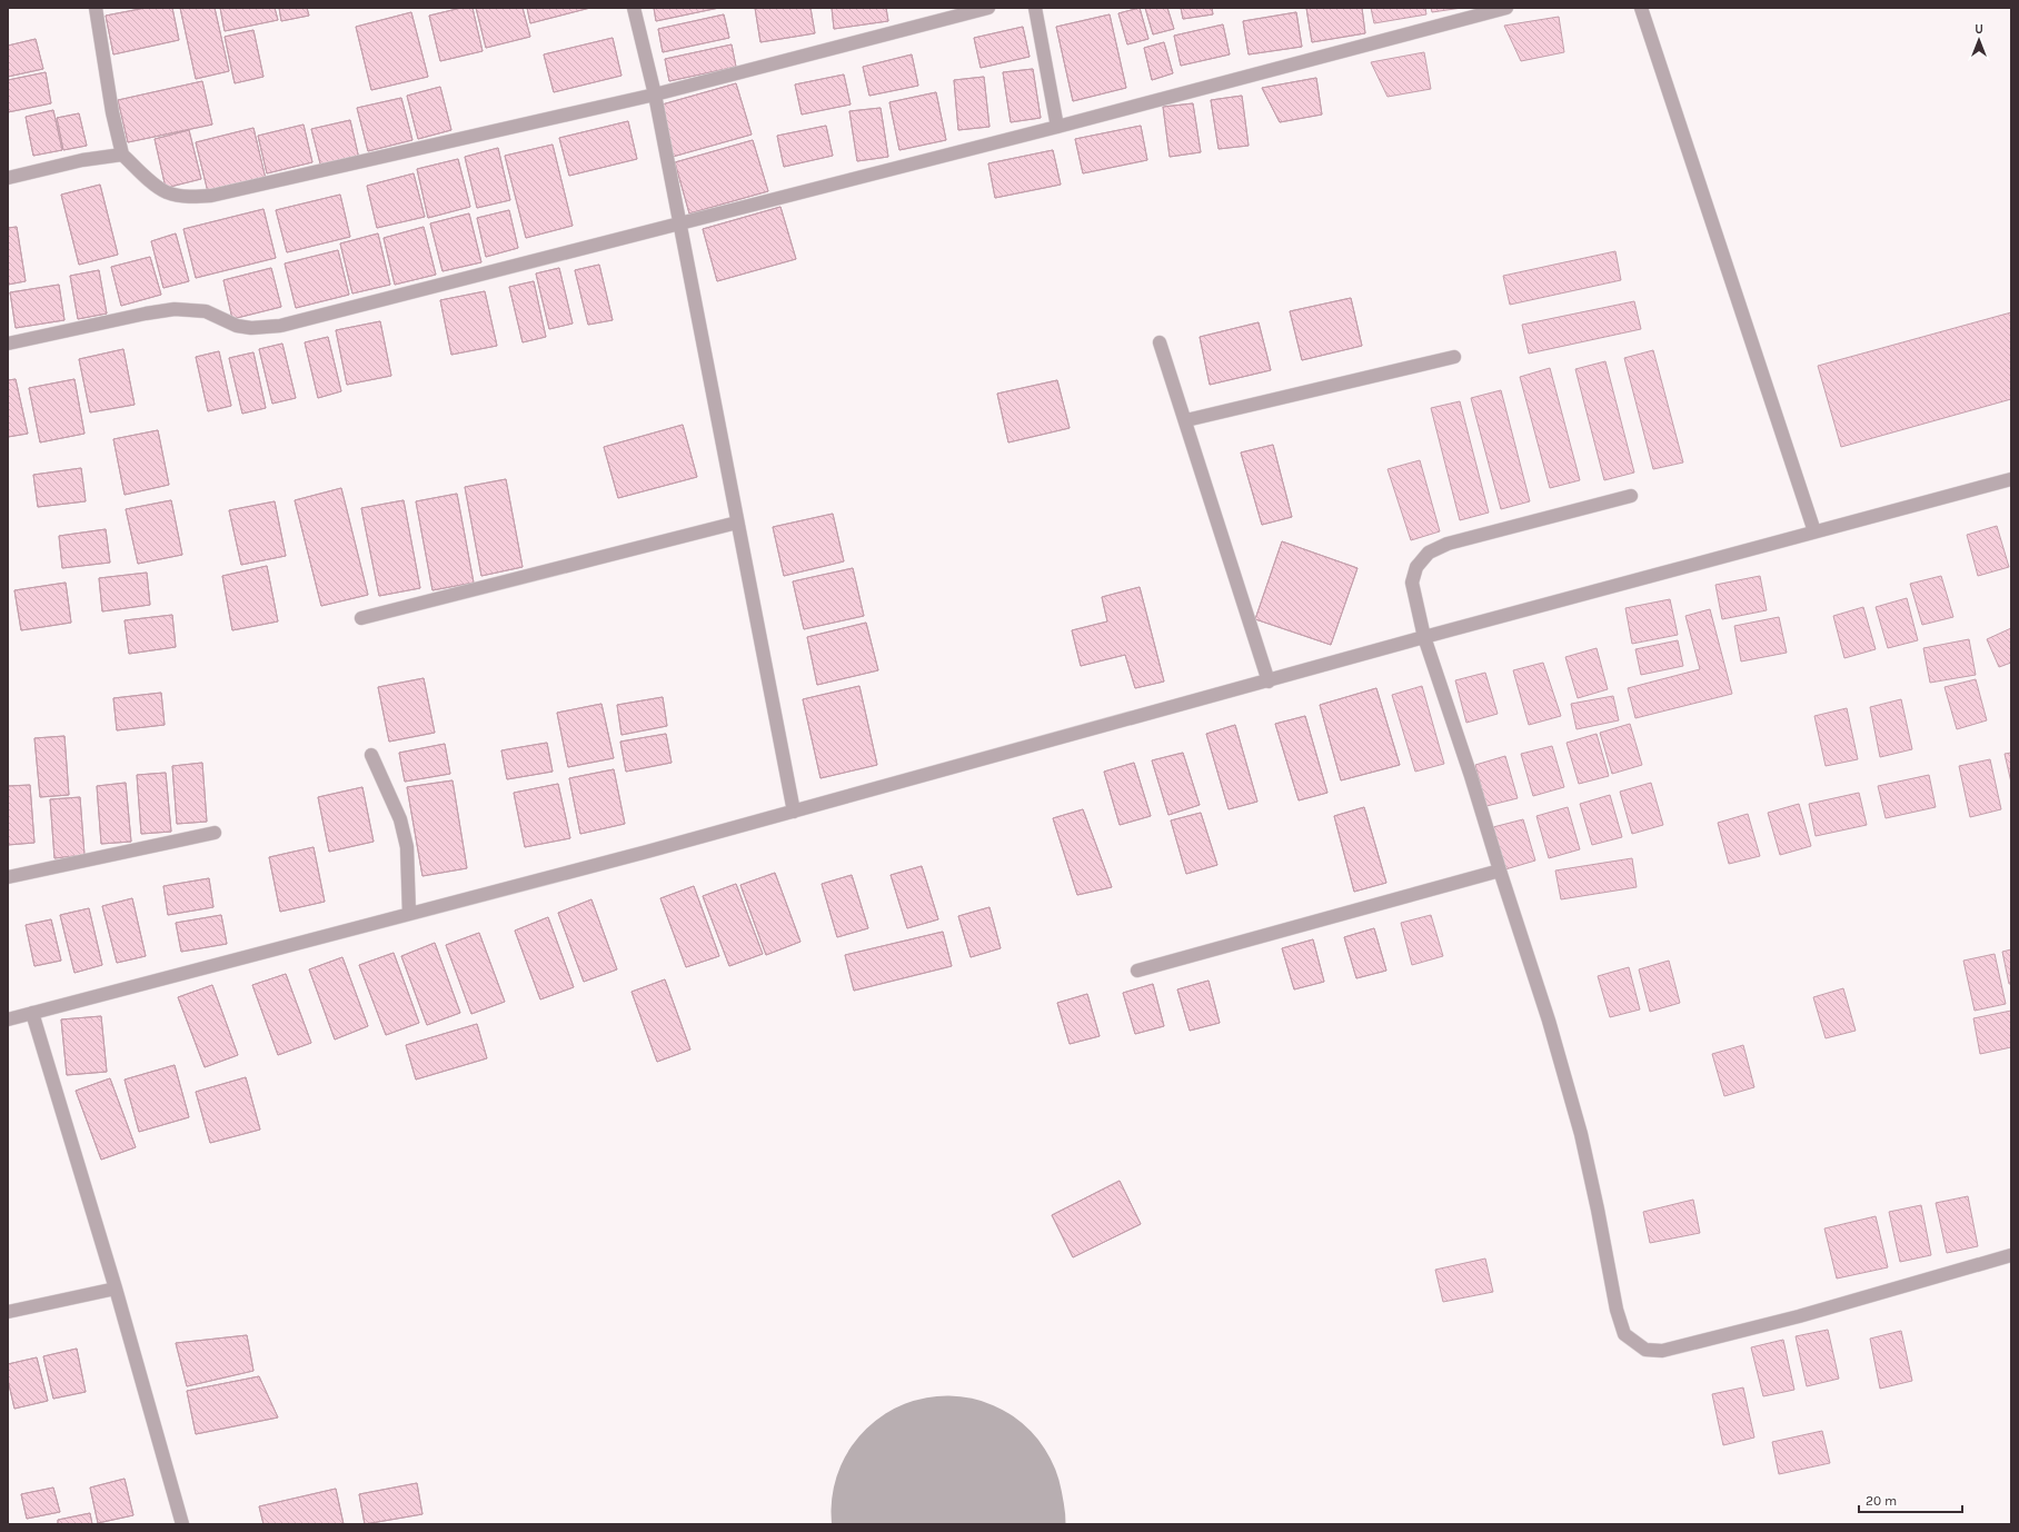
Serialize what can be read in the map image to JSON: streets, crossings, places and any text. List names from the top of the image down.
{
  "scale_bar": "20 m",
  "north": "top"
}
